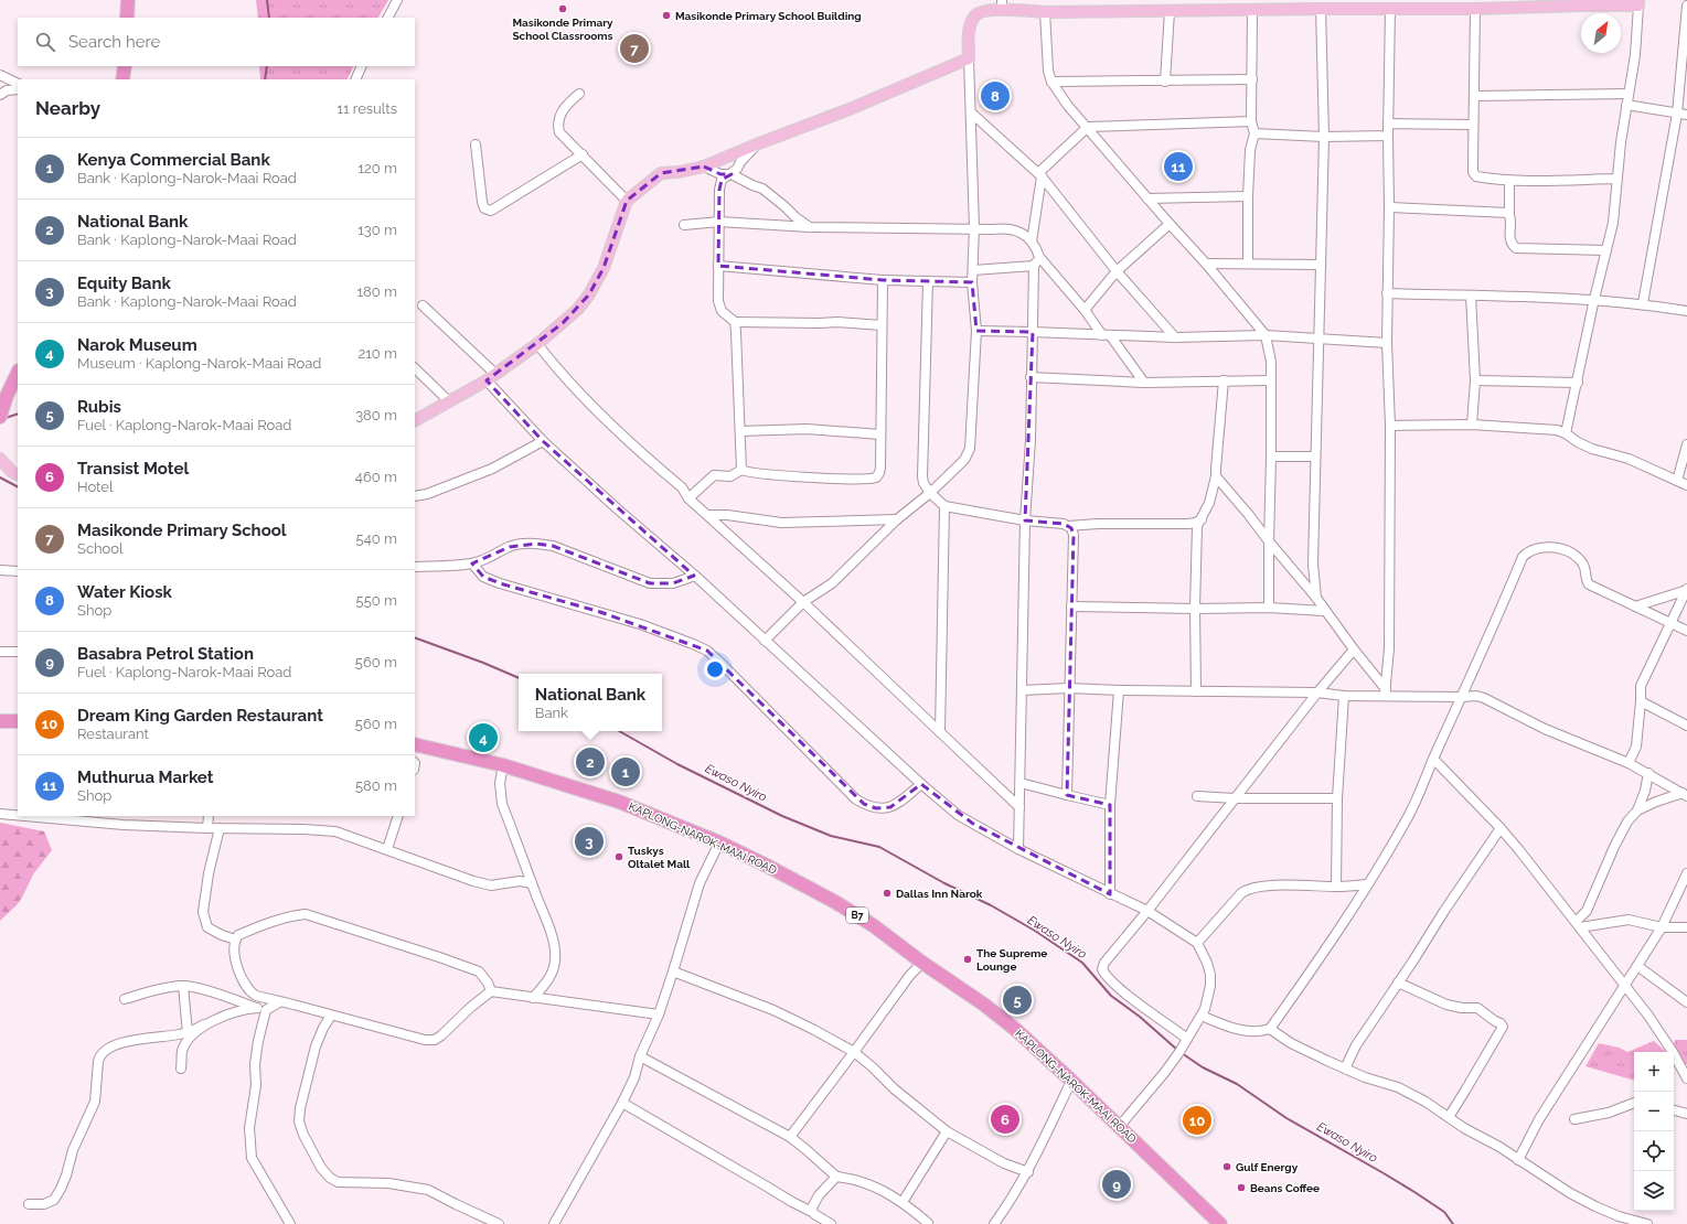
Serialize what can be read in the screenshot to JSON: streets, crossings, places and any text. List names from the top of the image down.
{
  "streets": {
    "highway": ["KAPLONG-NAROK-MAAI ROAD", "B7"]
  },
  "water": ["Ewaso Nyiro"],
  "places": [
    "Masikonde Primary School Classrooms",
    "Masikonde Primary School Building",
    "Tuskys Oltalet Mall",
    "Dallas Inn Narok",
    "The Supreme Lounge",
    "Gulf Energy",
    "Beans Coffee"
  ],
  "north": "top right",
  "page": {
    "search": "Search here",
    "pins": [
      "7",
      "8",
      "11",
      "4",
      "2",
      "1",
      "3",
      "5",
      "6",
      "10",
      "9"
    ],
    "heading": ["Nearby", "11 results"],
    "list": [
      {
        "mark": "1",
        "name": "Kenya Commercial Bank",
        "note": "Bank · Kaplong-Narok-Maai Road",
        "value": "120 m"
      },
      {
        "mark": "2",
        "name": "National Bank",
        "note": "Bank · Kaplong-Narok-Maai Road",
        "value": "130 m"
      },
      {
        "mark": "3",
        "name": "Equity Bank",
        "note": "Bank · Kaplong-Narok-Maai Road",
        "value": "180 m"
      },
      {
        "mark": "4",
        "name": "Narok Museum",
        "note": "Museum · Kaplong-Narok-Maai Road",
        "value": "210 m"
      },
      {
        "mark": "5",
        "name": "Rubis",
        "note": "Fuel · Kaplong-Narok-Maai Road",
        "value": "380 m"
      },
      {
        "mark": "6",
        "name": "Transist Motel",
        "note": "Hotel",
        "value": "460 m"
      },
      {
        "mark": "7",
        "name": "Masikonde Primary School",
        "note": "School",
        "value": "540 m"
      },
      {
        "mark": "8",
        "name": "Water Kiosk",
        "note": "Shop",
        "value": "550 m"
      },
      {
        "mark": "9",
        "name": "Basabra Petrol Station",
        "note": "Fuel · Kaplong-Narok-Maai Road",
        "value": "560 m"
      },
      {
        "mark": "10",
        "name": "Dream King Garden Restaurant",
        "note": "Restaurant",
        "value": "560 m"
      },
      {
        "mark": "11",
        "name": "Muthurua Market",
        "note": "Shop",
        "value": "580 m"
      }
    ],
    "popup": ["National Bank", "Bank"],
    "map_buttons": ["+", "−"]
  }
}
